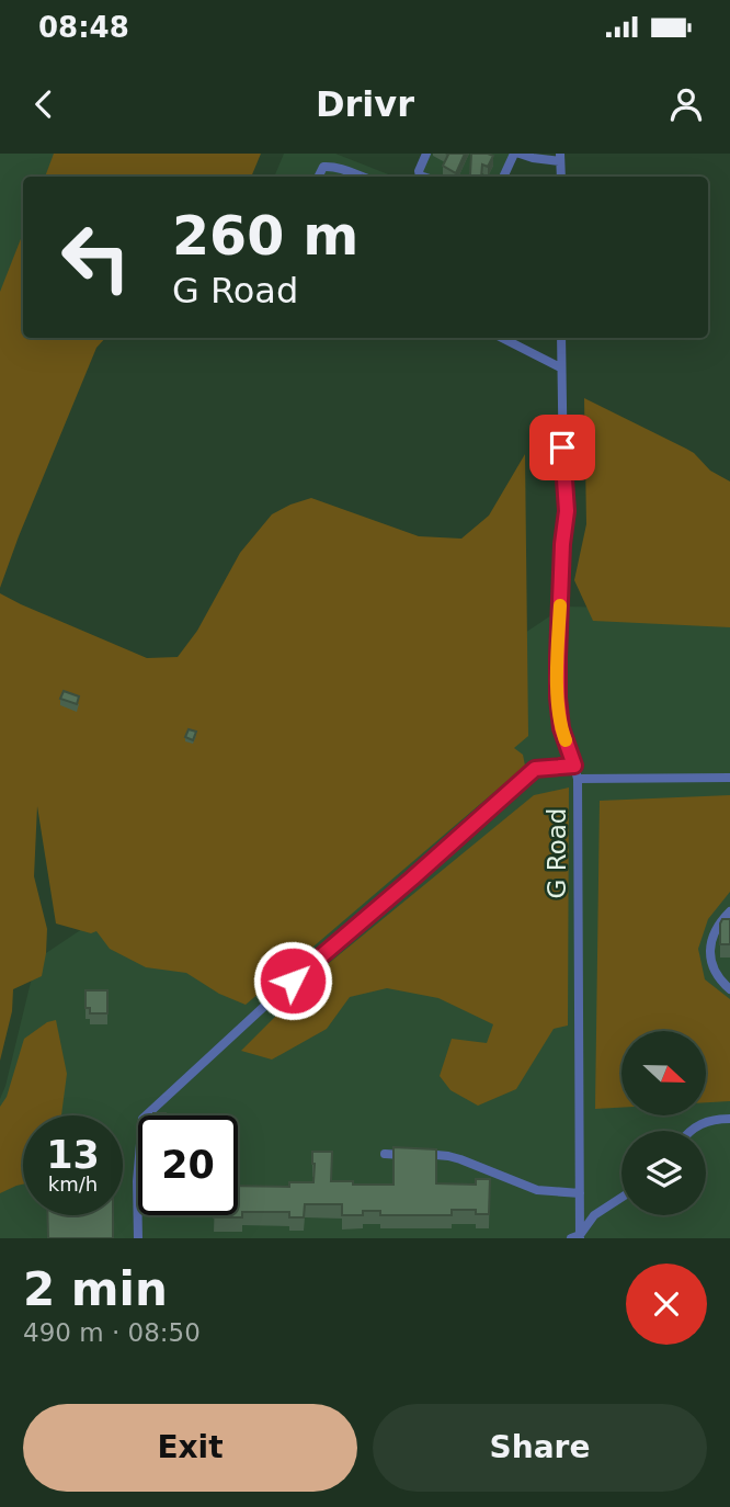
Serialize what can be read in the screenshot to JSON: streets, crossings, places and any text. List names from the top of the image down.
{
  "streets": {
    "street": ["G Road"]
  },
  "north": "right",
  "page": {
    "status": "08:48",
    "header": "Drivr",
    "turn": ["260 m", "G Road"],
    "speed": "13 km/h",
    "limit": "20",
    "heading": ["2 min", "490 m · 08:50"],
    "buttons": ["Exit", "Share"]
  }
}
